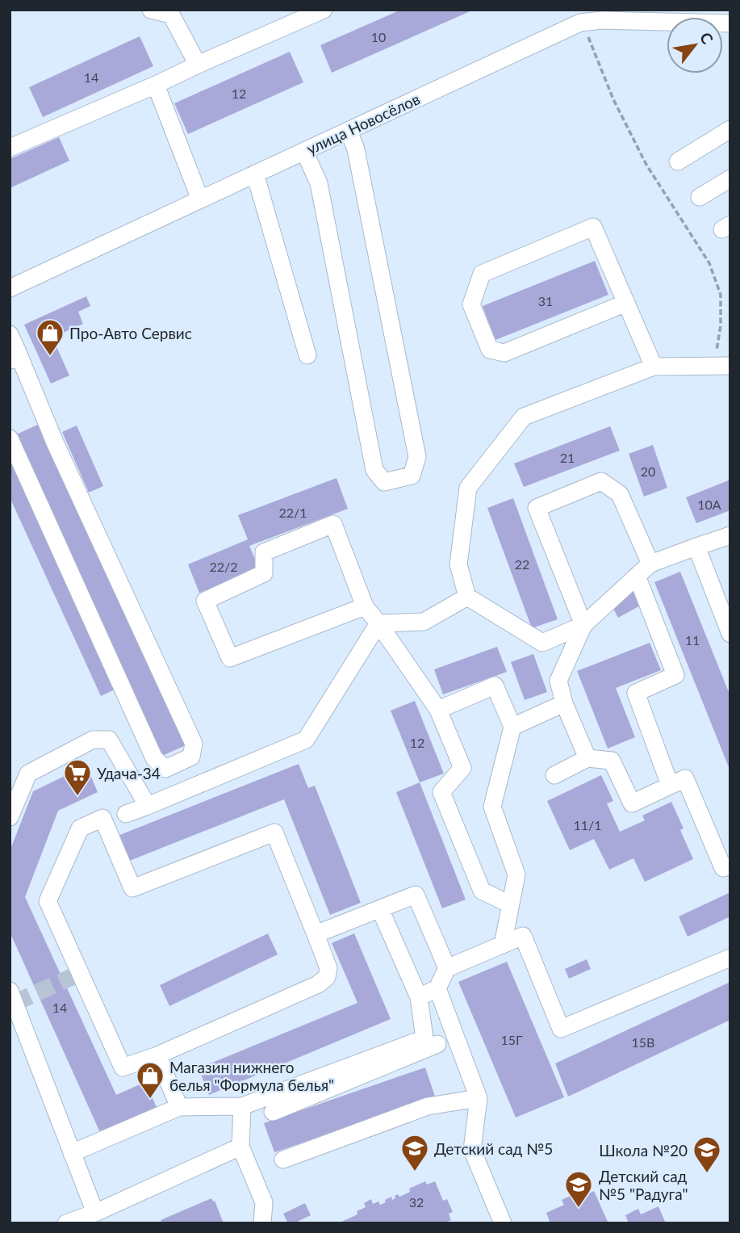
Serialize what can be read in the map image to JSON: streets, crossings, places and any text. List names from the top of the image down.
{
  "streets": {
    "street": ["улица Новосёлов"]
  },
  "places": {
    "shop": ["Про-Авто Сервис", "Магазин нижнего белья \"Формула белья\""],
    "supermarket": ["Удача-34"],
    "school or university": ["Детский сад №5", "Школа №20", "Детский сад №5 \"Радуга\""]
  },
  "house_numbers": [
    "10",
    "14",
    "12",
    "31",
    "21",
    "20",
    "10А",
    "22/1",
    "22",
    "22/2",
    "11",
    "12",
    "11/1",
    "14",
    "15Г",
    "15В",
    "32"
  ],
  "north": "top right"
}
